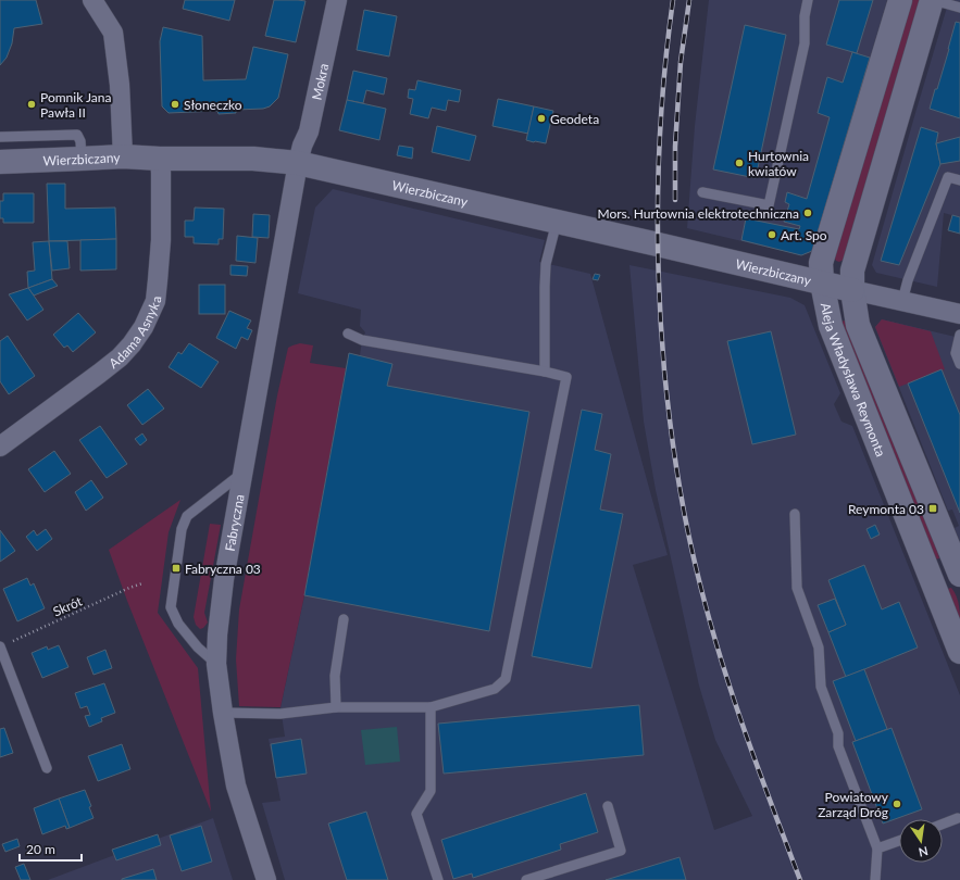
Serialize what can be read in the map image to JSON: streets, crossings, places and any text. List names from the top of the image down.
{
  "streets": {
    "street": [
      "Mokra",
      "Wierzbiczany",
      "Adama Asnyka",
      "Aleja Władysława Reymonta",
      "Fabryczna"
    ],
    "path": ["Skrót"]
  },
  "crossings": [
    ["Mokra", "Wierzbiczany"],
    ["Mokra", "Fabryczna"],
    ["Wierzbiczany", "Adama Asnyka"],
    ["Wierzbiczany", "Aleja Władysława Reymonta"],
    ["Wierzbiczany", "Fabryczna"]
  ],
  "places": {
    "other": [
      "Pomnik Jana Pawła II",
      "Słoneczko",
      "Geodeta",
      "Hurtownia kwiatów",
      "Mors. Hurtownia elektrotechniczna",
      "Art. Spo",
      "Powiatowy Zarząd Dróg"
    ],
    "transit": ["Reymonta 03", "Fabryczna 03"]
  },
  "scale_bar": "20 m",
  "north": "bottom"
}
